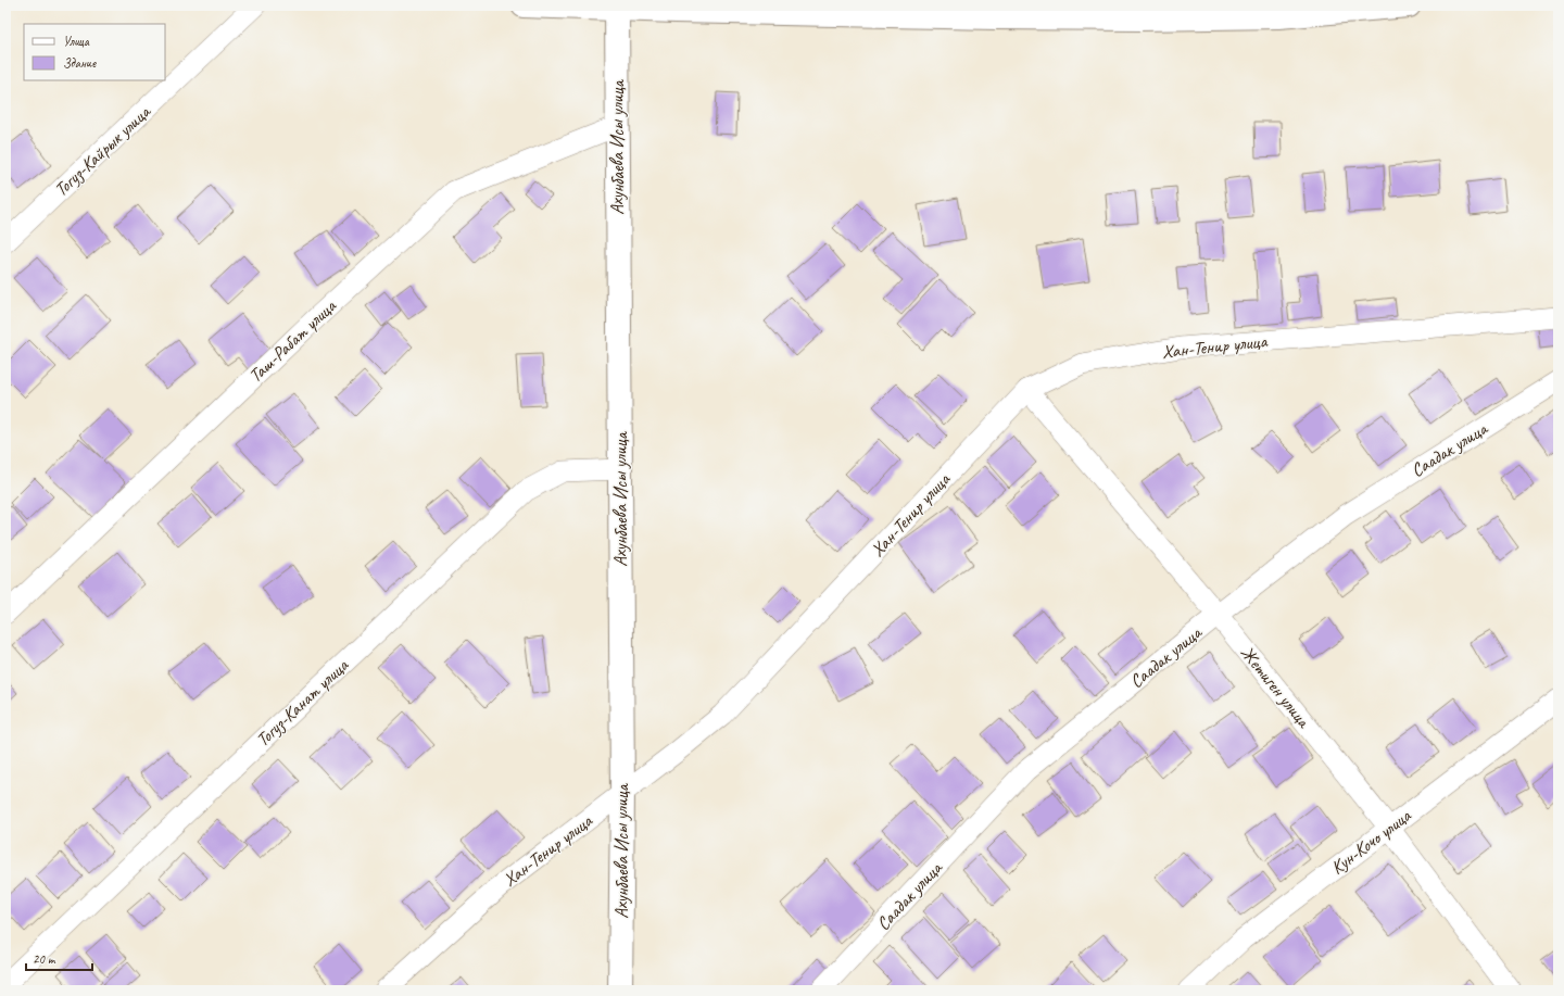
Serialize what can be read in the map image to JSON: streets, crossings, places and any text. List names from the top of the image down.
{
  "streets": {
    "main road": ["Ахунбаева Исы улица"],
    "street": [
      "Тогуз-Кайрык улица",
      "Таш-Рабат улица",
      "Хан-Тенир улица",
      "Саадак улица",
      "Жетиген улица",
      "Тогуз-Канат улица",
      "Кун-Кочо улица"
    ]
  },
  "crossings": [
    ["Ахунбаева Исы улица", "Таш-Рабат улица"],
    ["Ахунбаева Исы улица", "Хан-Тенир улица"],
    ["Ахунбаева Исы улица", "Тогуз-Канат улица"],
    ["Хан-Тенир улица", "Жетиген улица"],
    ["Саадак улица", "Жетиген улица"],
    ["Жетиген улица", "Кун-Кочо улица"]
  ],
  "legend": ["Улица", "Здание"],
  "scale_bar": "20 m"
}
